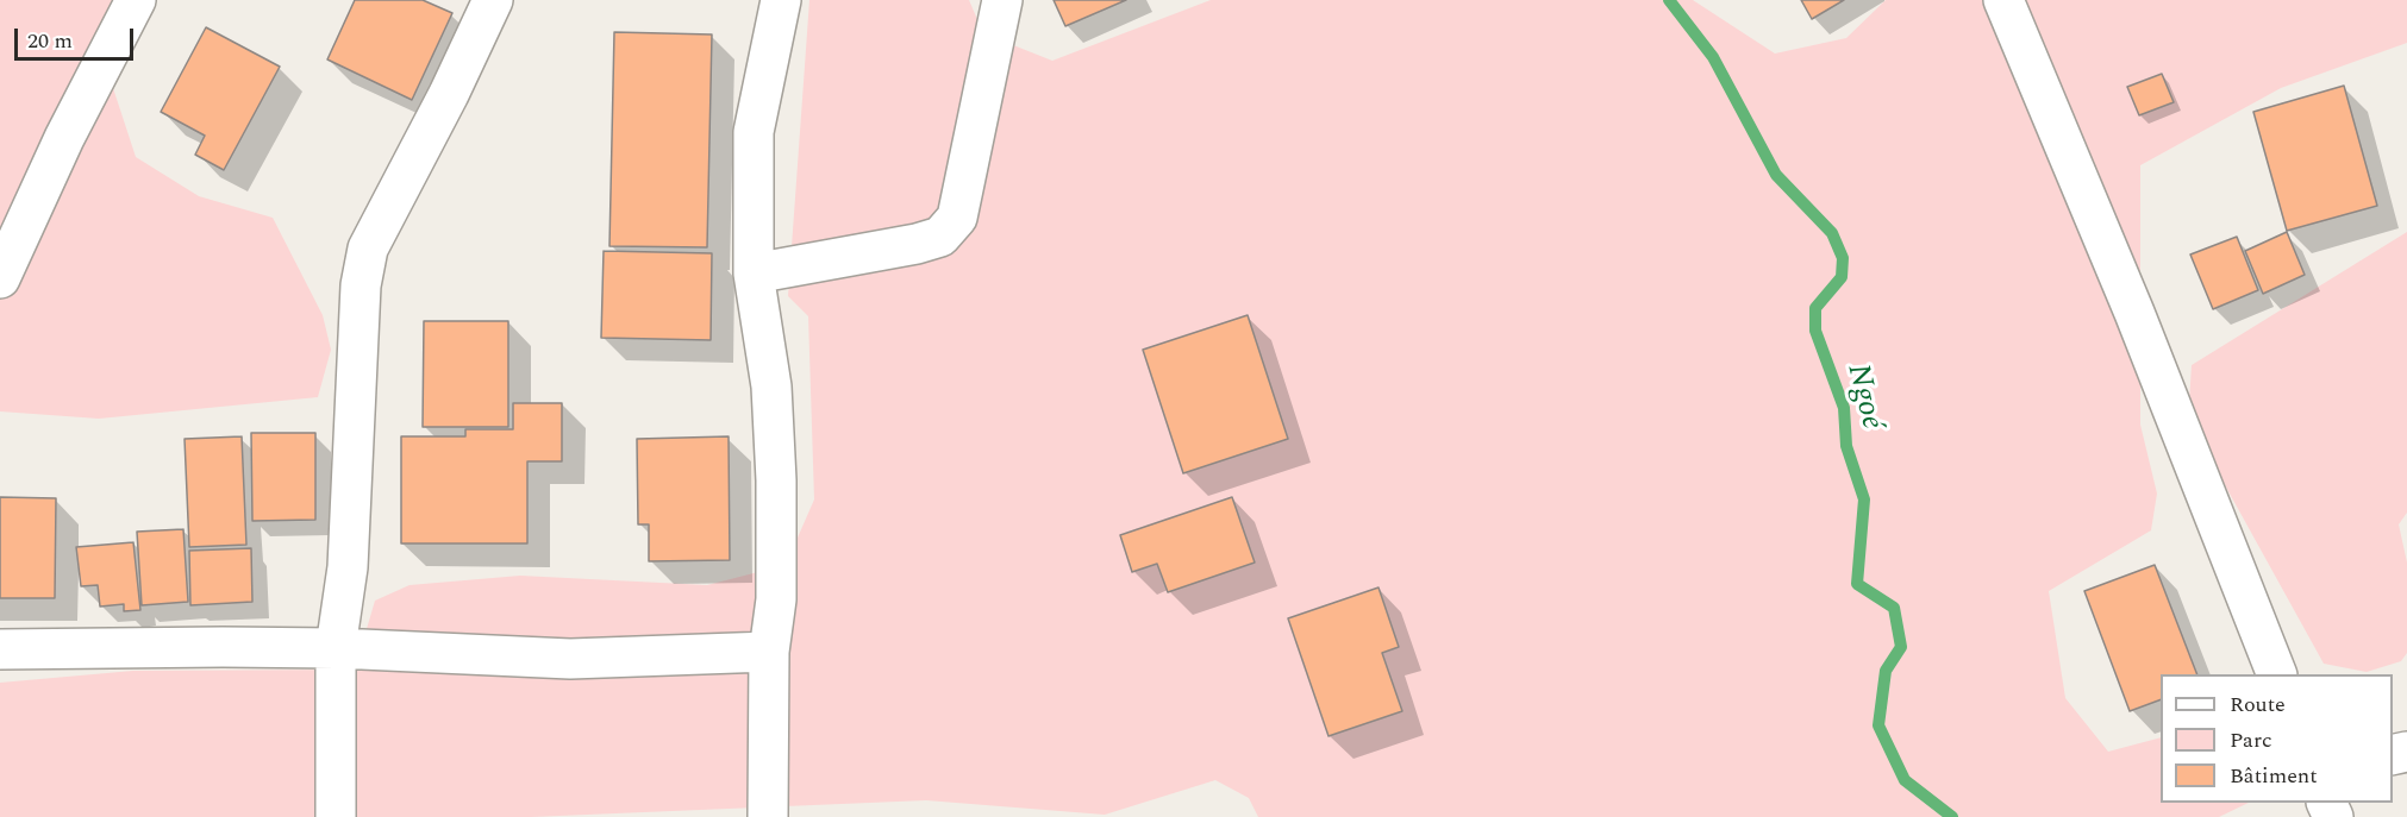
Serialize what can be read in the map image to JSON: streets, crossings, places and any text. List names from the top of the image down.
{
  "water": ["Ngoé"],
  "legend": ["Route", "Parc", "Bâtiment"],
  "scale_bar": "20 m"
}
